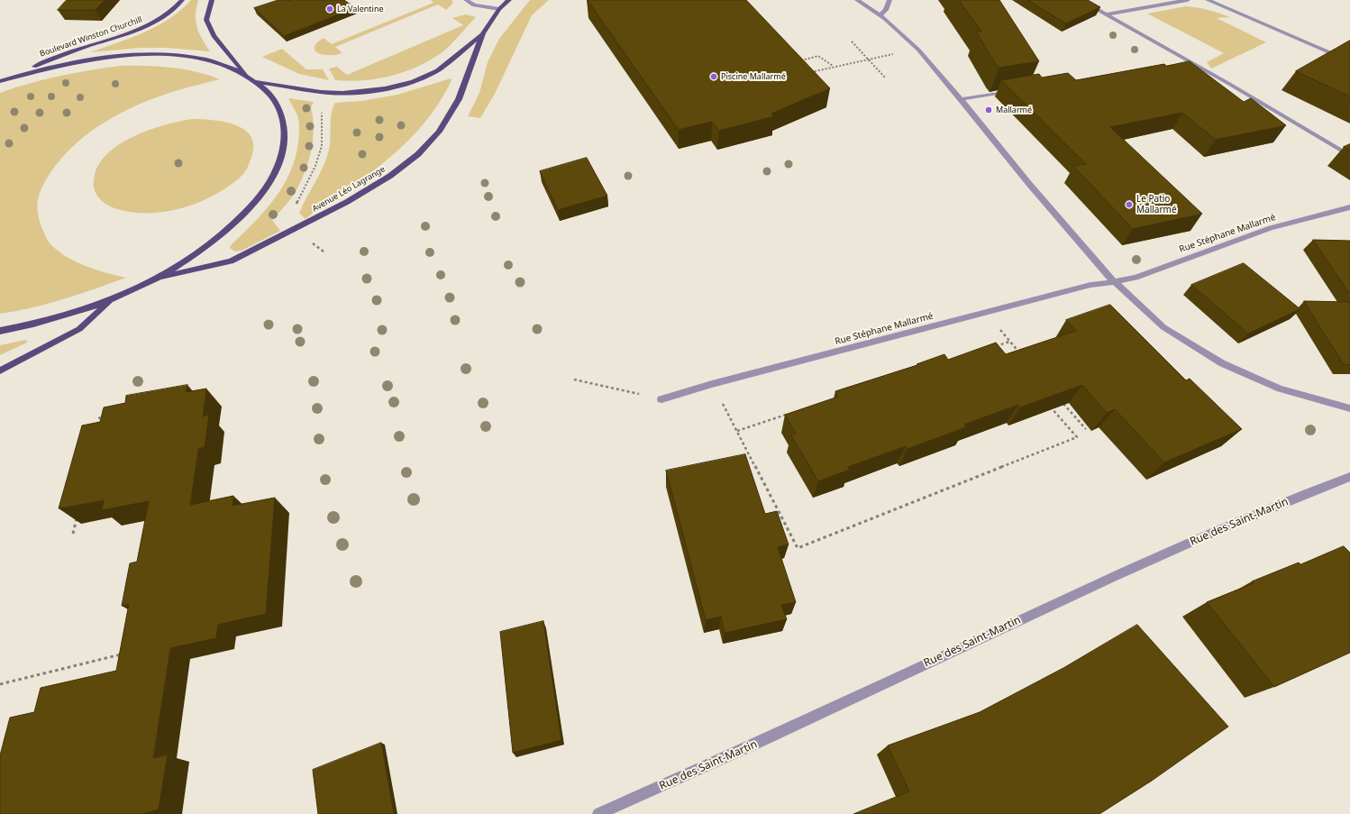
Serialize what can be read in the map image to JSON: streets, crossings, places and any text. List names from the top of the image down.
{
  "streets": {
    "main road": ["Boulevard Winston Churchill", "Avenue Léo Lagrange"],
    "street": ["Rue Stéphane Mallarmé", "Rue des Saint-Martin"]
  },
  "places": [
    "La Valentine",
    "Piscine Mallarmé",
    "Mallarmé",
    "Le Patio Mallarmé"
  ]
}
